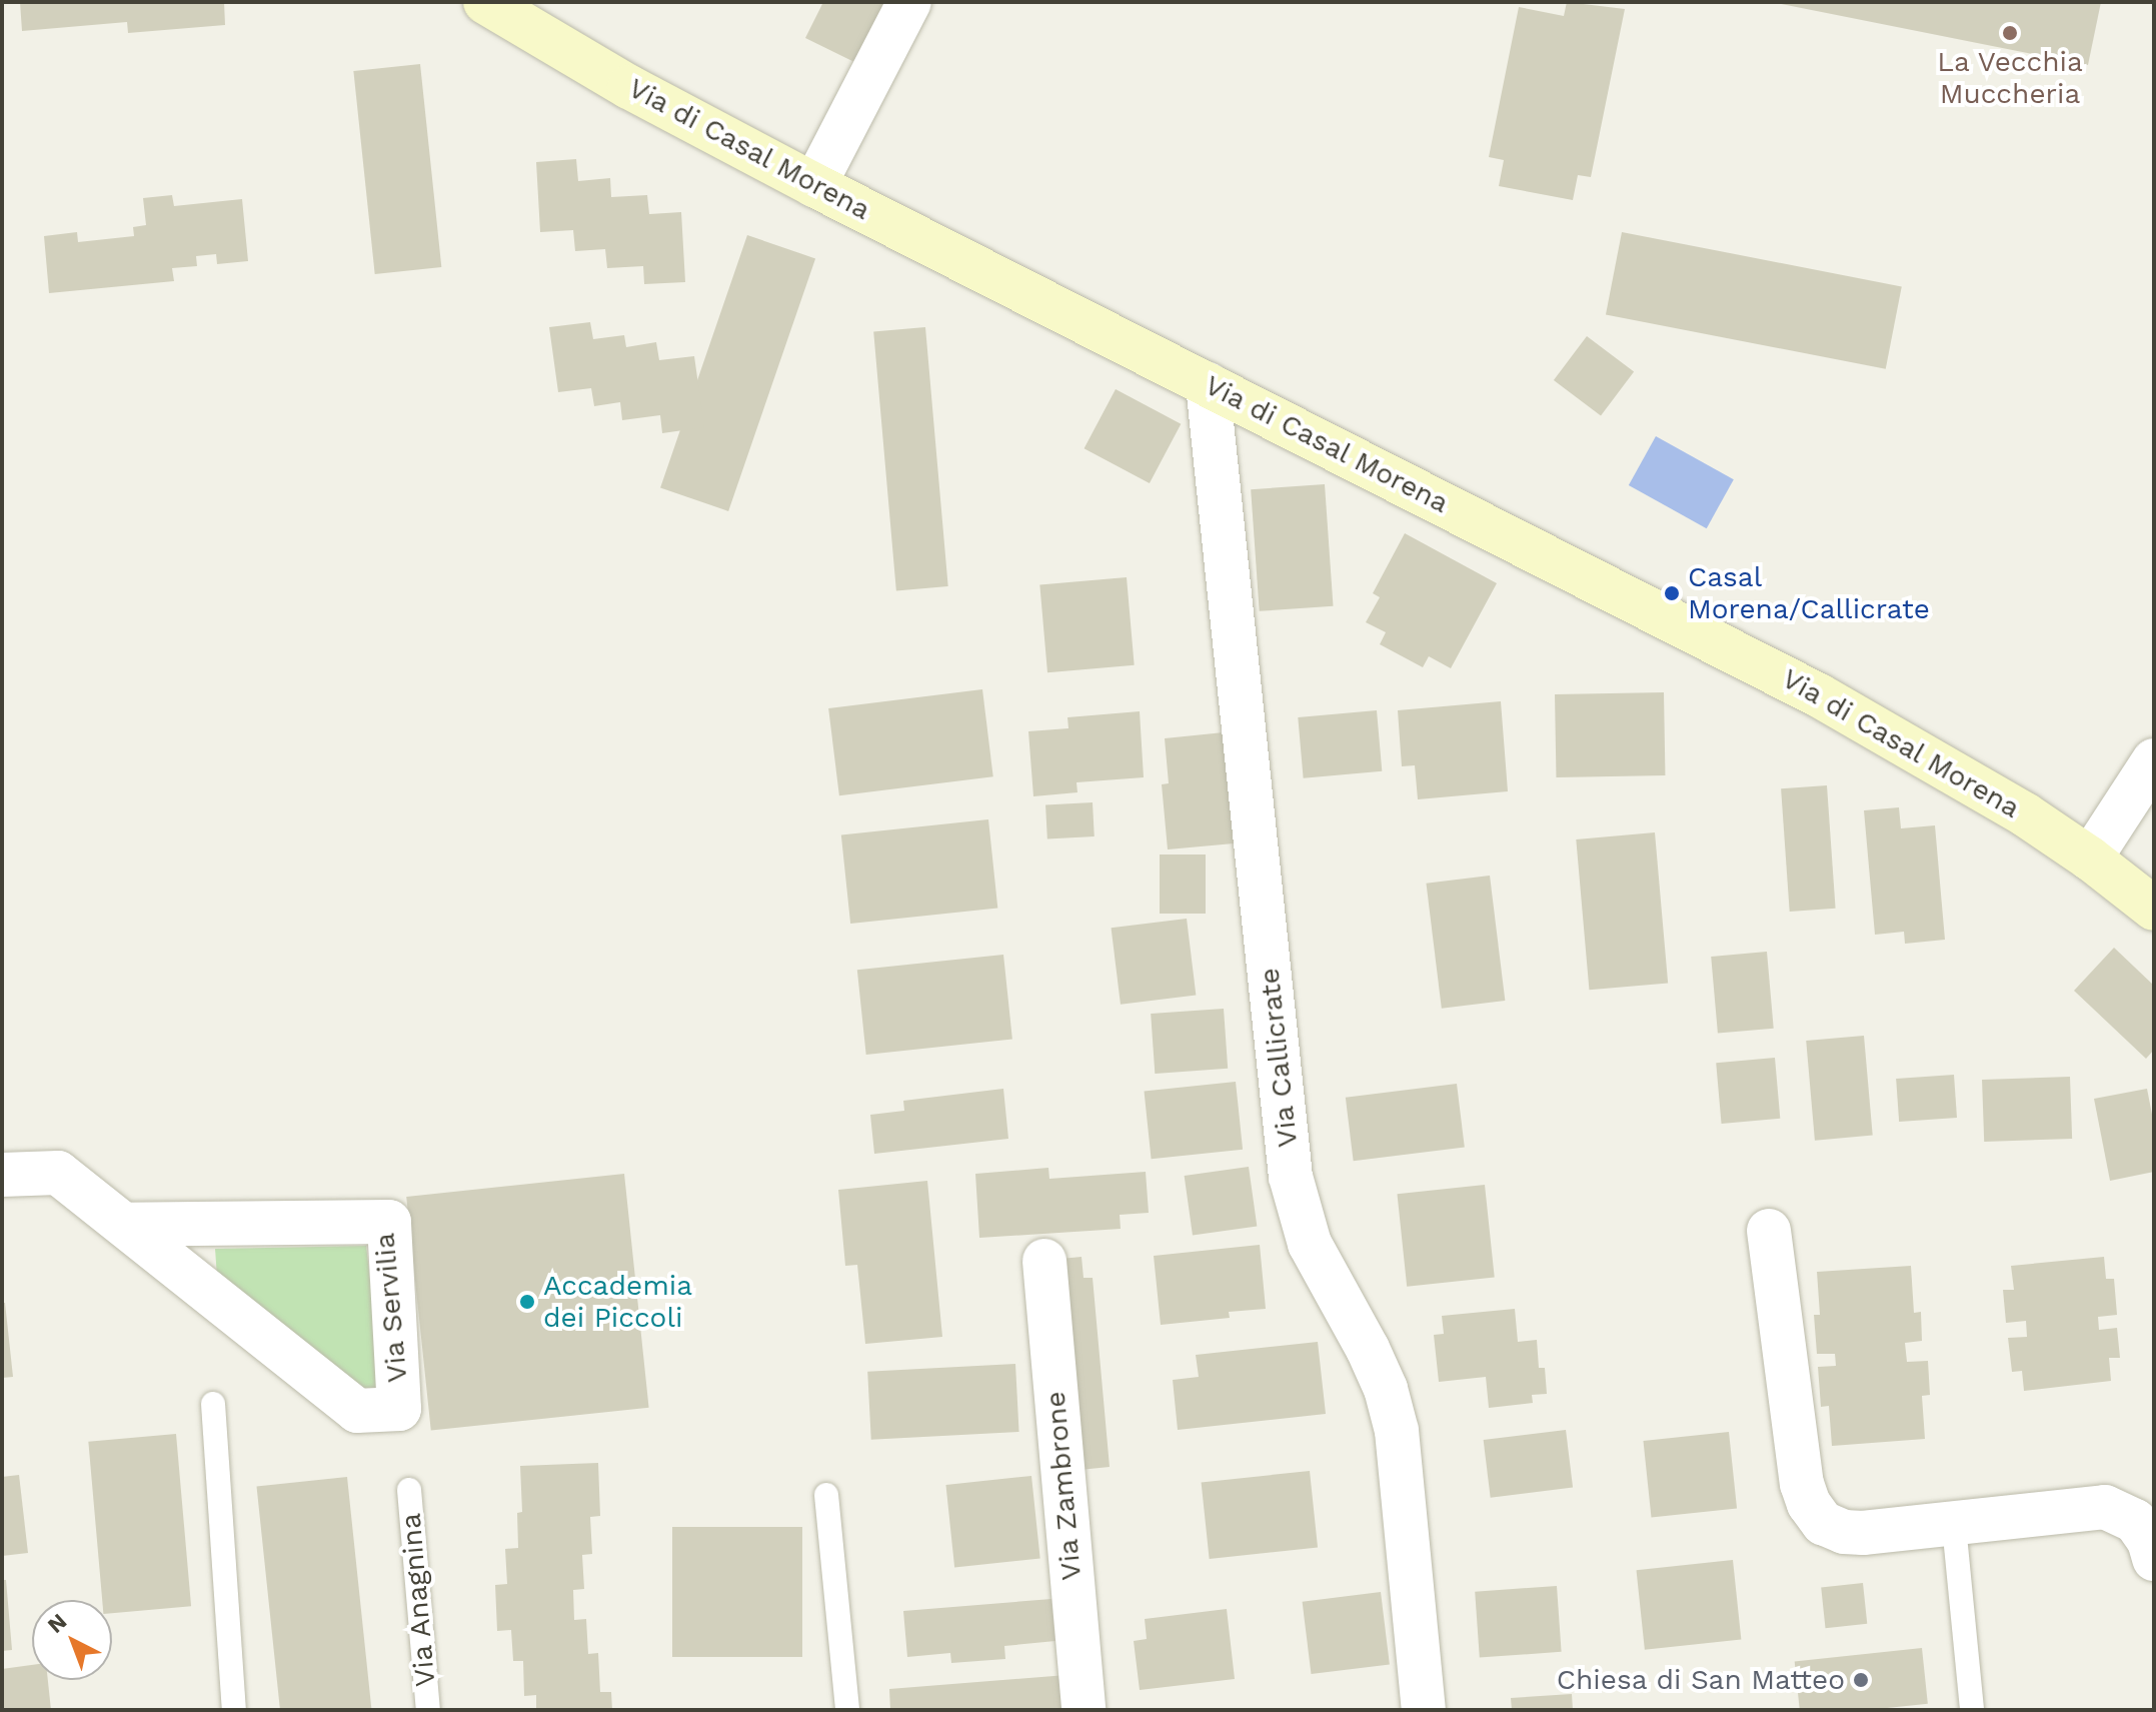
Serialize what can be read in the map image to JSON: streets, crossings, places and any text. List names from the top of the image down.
{
  "streets": {
    "main road": ["Via di Casal Morena"],
    "street": ["Via Callicrate", "Via Servilia", "Via Zambrone"],
    "lane": ["Via Anagnina"]
  },
  "crossings": [
    ["Via di Casal Morena", "Via Callicrate"]
  ],
  "places": [
    "La Vecchia Muccheria",
    "Casal Morena/Callicrate",
    "Accademia dei Piccoli",
    "Chiesa di San Matteo"
  ],
  "north": "top left"
}
